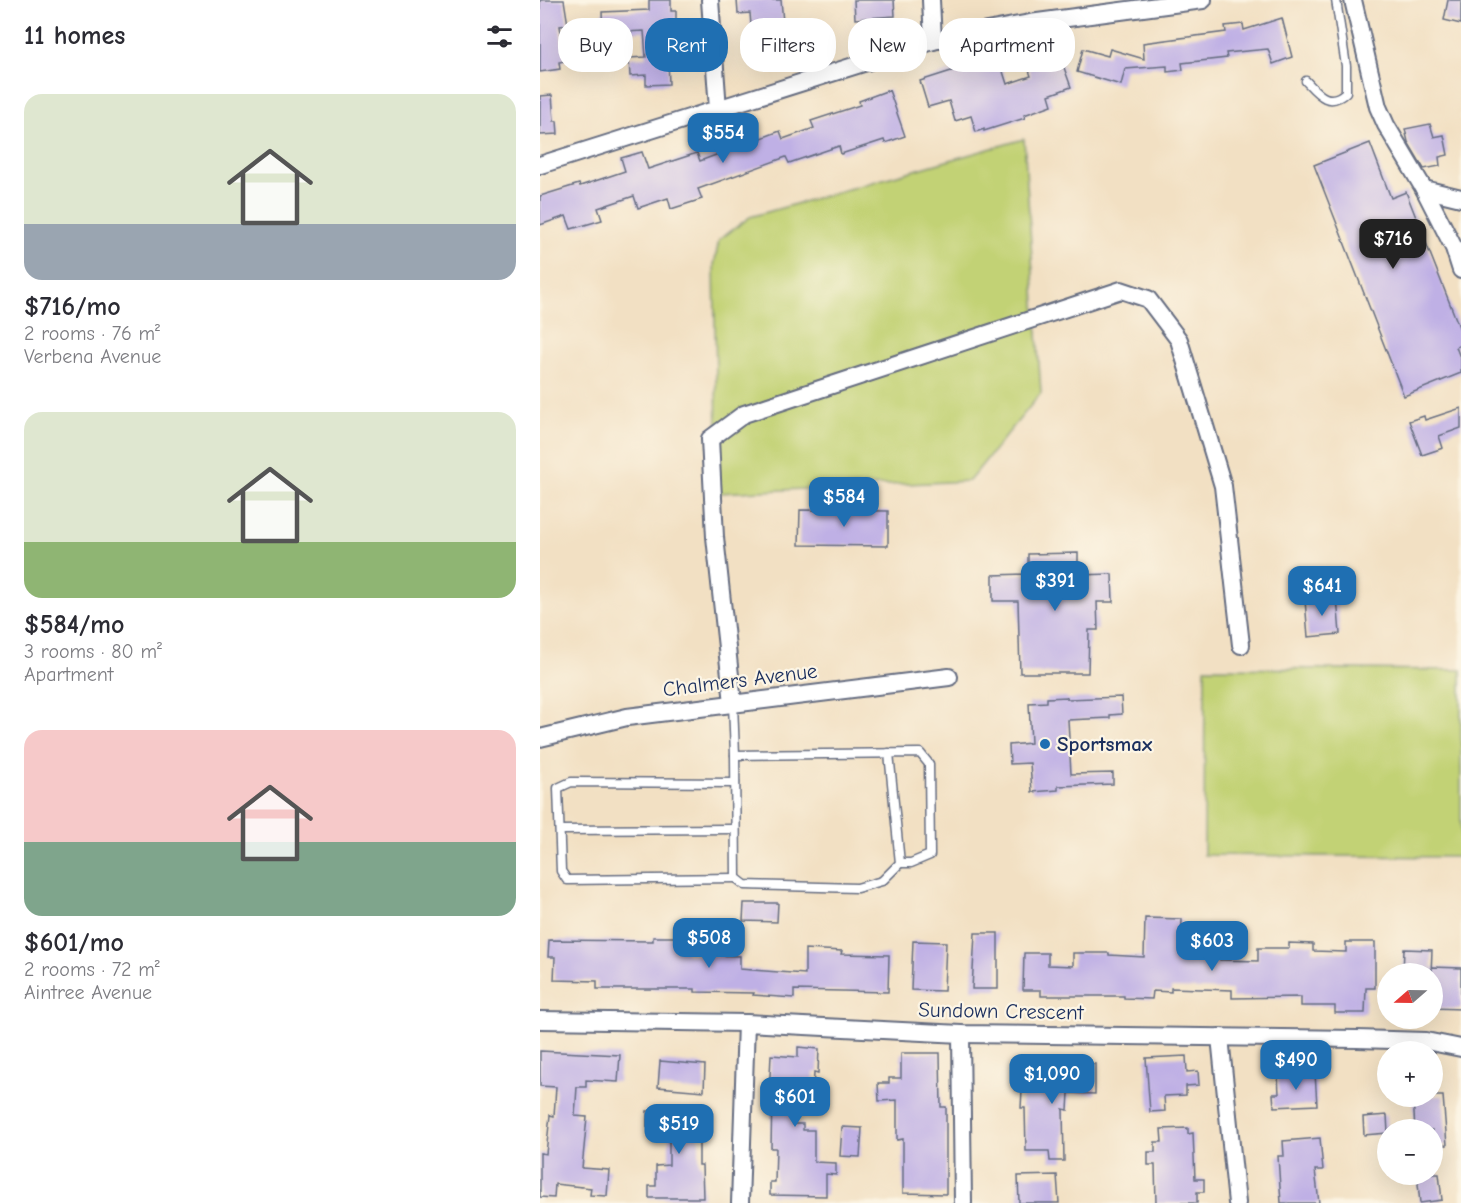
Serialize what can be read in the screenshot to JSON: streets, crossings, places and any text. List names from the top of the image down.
{
  "streets": {
    "street": ["Chalmers Avenue", "Sundown Crescent"]
  },
  "places": ["Sportsmax"],
  "north": "left",
  "page": {
    "heading": "11 homes",
    "chip": [
      "Buy",
      "Rent",
      "Filters",
      "New",
      "Apartment"
    ],
    "list": [
      {
        "name": "$716/mo",
        "note": "2 rooms · 76 m² · Verbena Avenue"
      },
      {
        "name": "$584/mo",
        "note": "3 rooms · 80 m² · Apartment"
      },
      {
        "name": "$601/mo",
        "note": "2 rooms · 72 m² · Aintree Avenue"
      }
    ],
    "price": [
      "$554",
      "$716",
      "$584",
      "$391",
      "$641",
      "$508",
      "$603",
      "$490",
      "$1,090",
      "$601",
      "$519"
    ],
    "map_buttons": ["+", "−"]
  }
}
